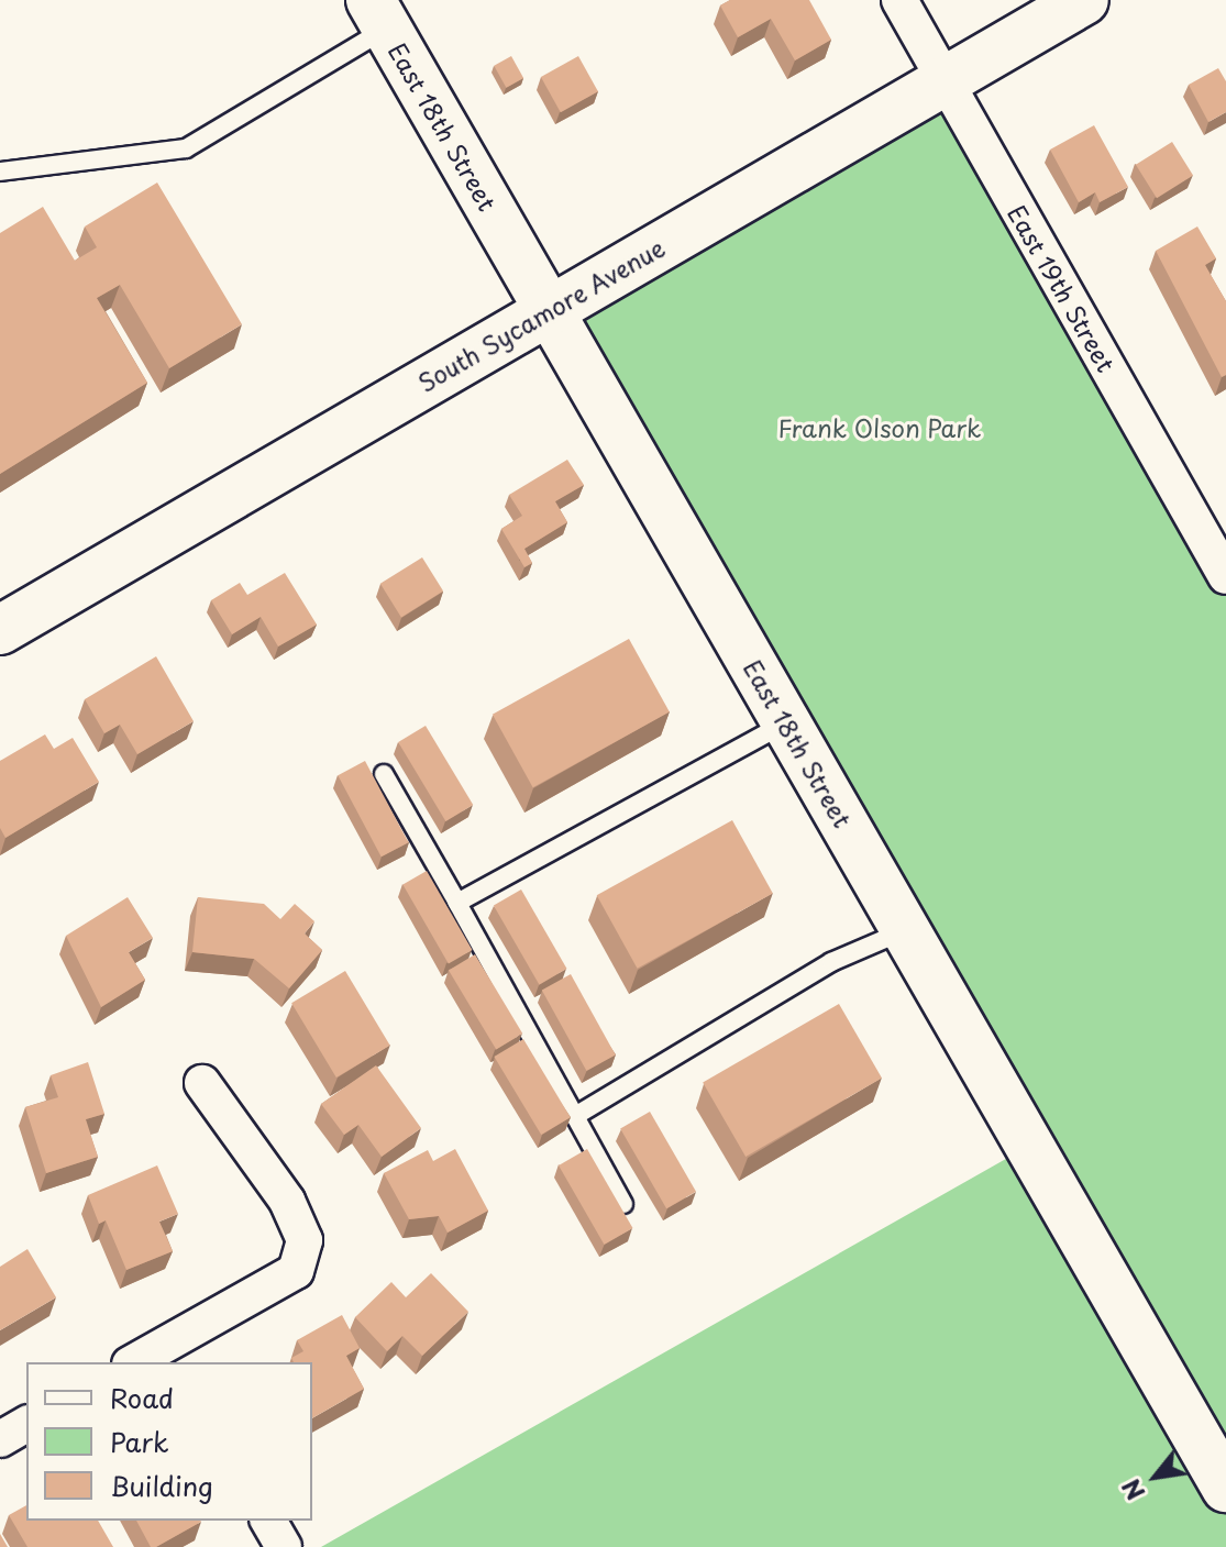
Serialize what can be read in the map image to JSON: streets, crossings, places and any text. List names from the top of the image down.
{
  "streets": {
    "street": ["East 18th Street", "East 19th Street", "South Sycamore Avenue"]
  },
  "crossings": [
    ["East 18th Street", "South Sycamore Avenue"],
    ["East 19th Street", "South Sycamore Avenue"]
  ],
  "parks": ["Frank Olson Park"],
  "legend": ["Road", "Park", "Building"],
  "north": "bottom left"
}
